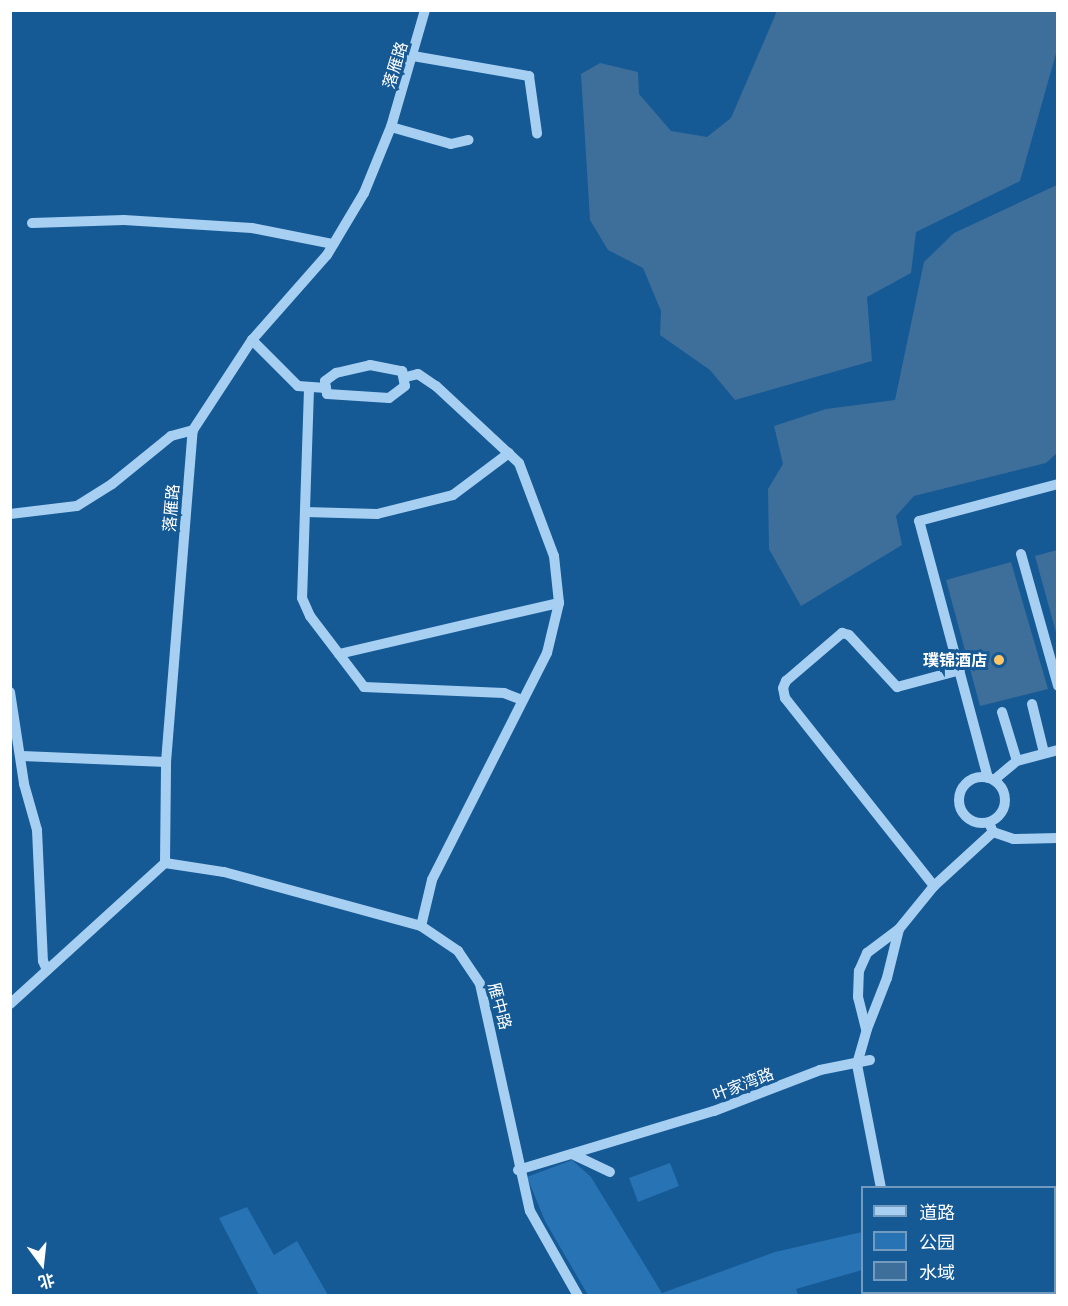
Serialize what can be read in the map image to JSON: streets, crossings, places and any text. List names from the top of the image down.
{
  "streets": {
    "street": ["落雁路", "雁中路", "叶家湾路"]
  },
  "crossings": [
    ["落雁路", "雁中路"],
    ["雁中路", "叶家湾路"]
  ],
  "places": ["璞锦酒店"],
  "legend": ["道路", "公园", "水域"],
  "north": "bottom"
}
